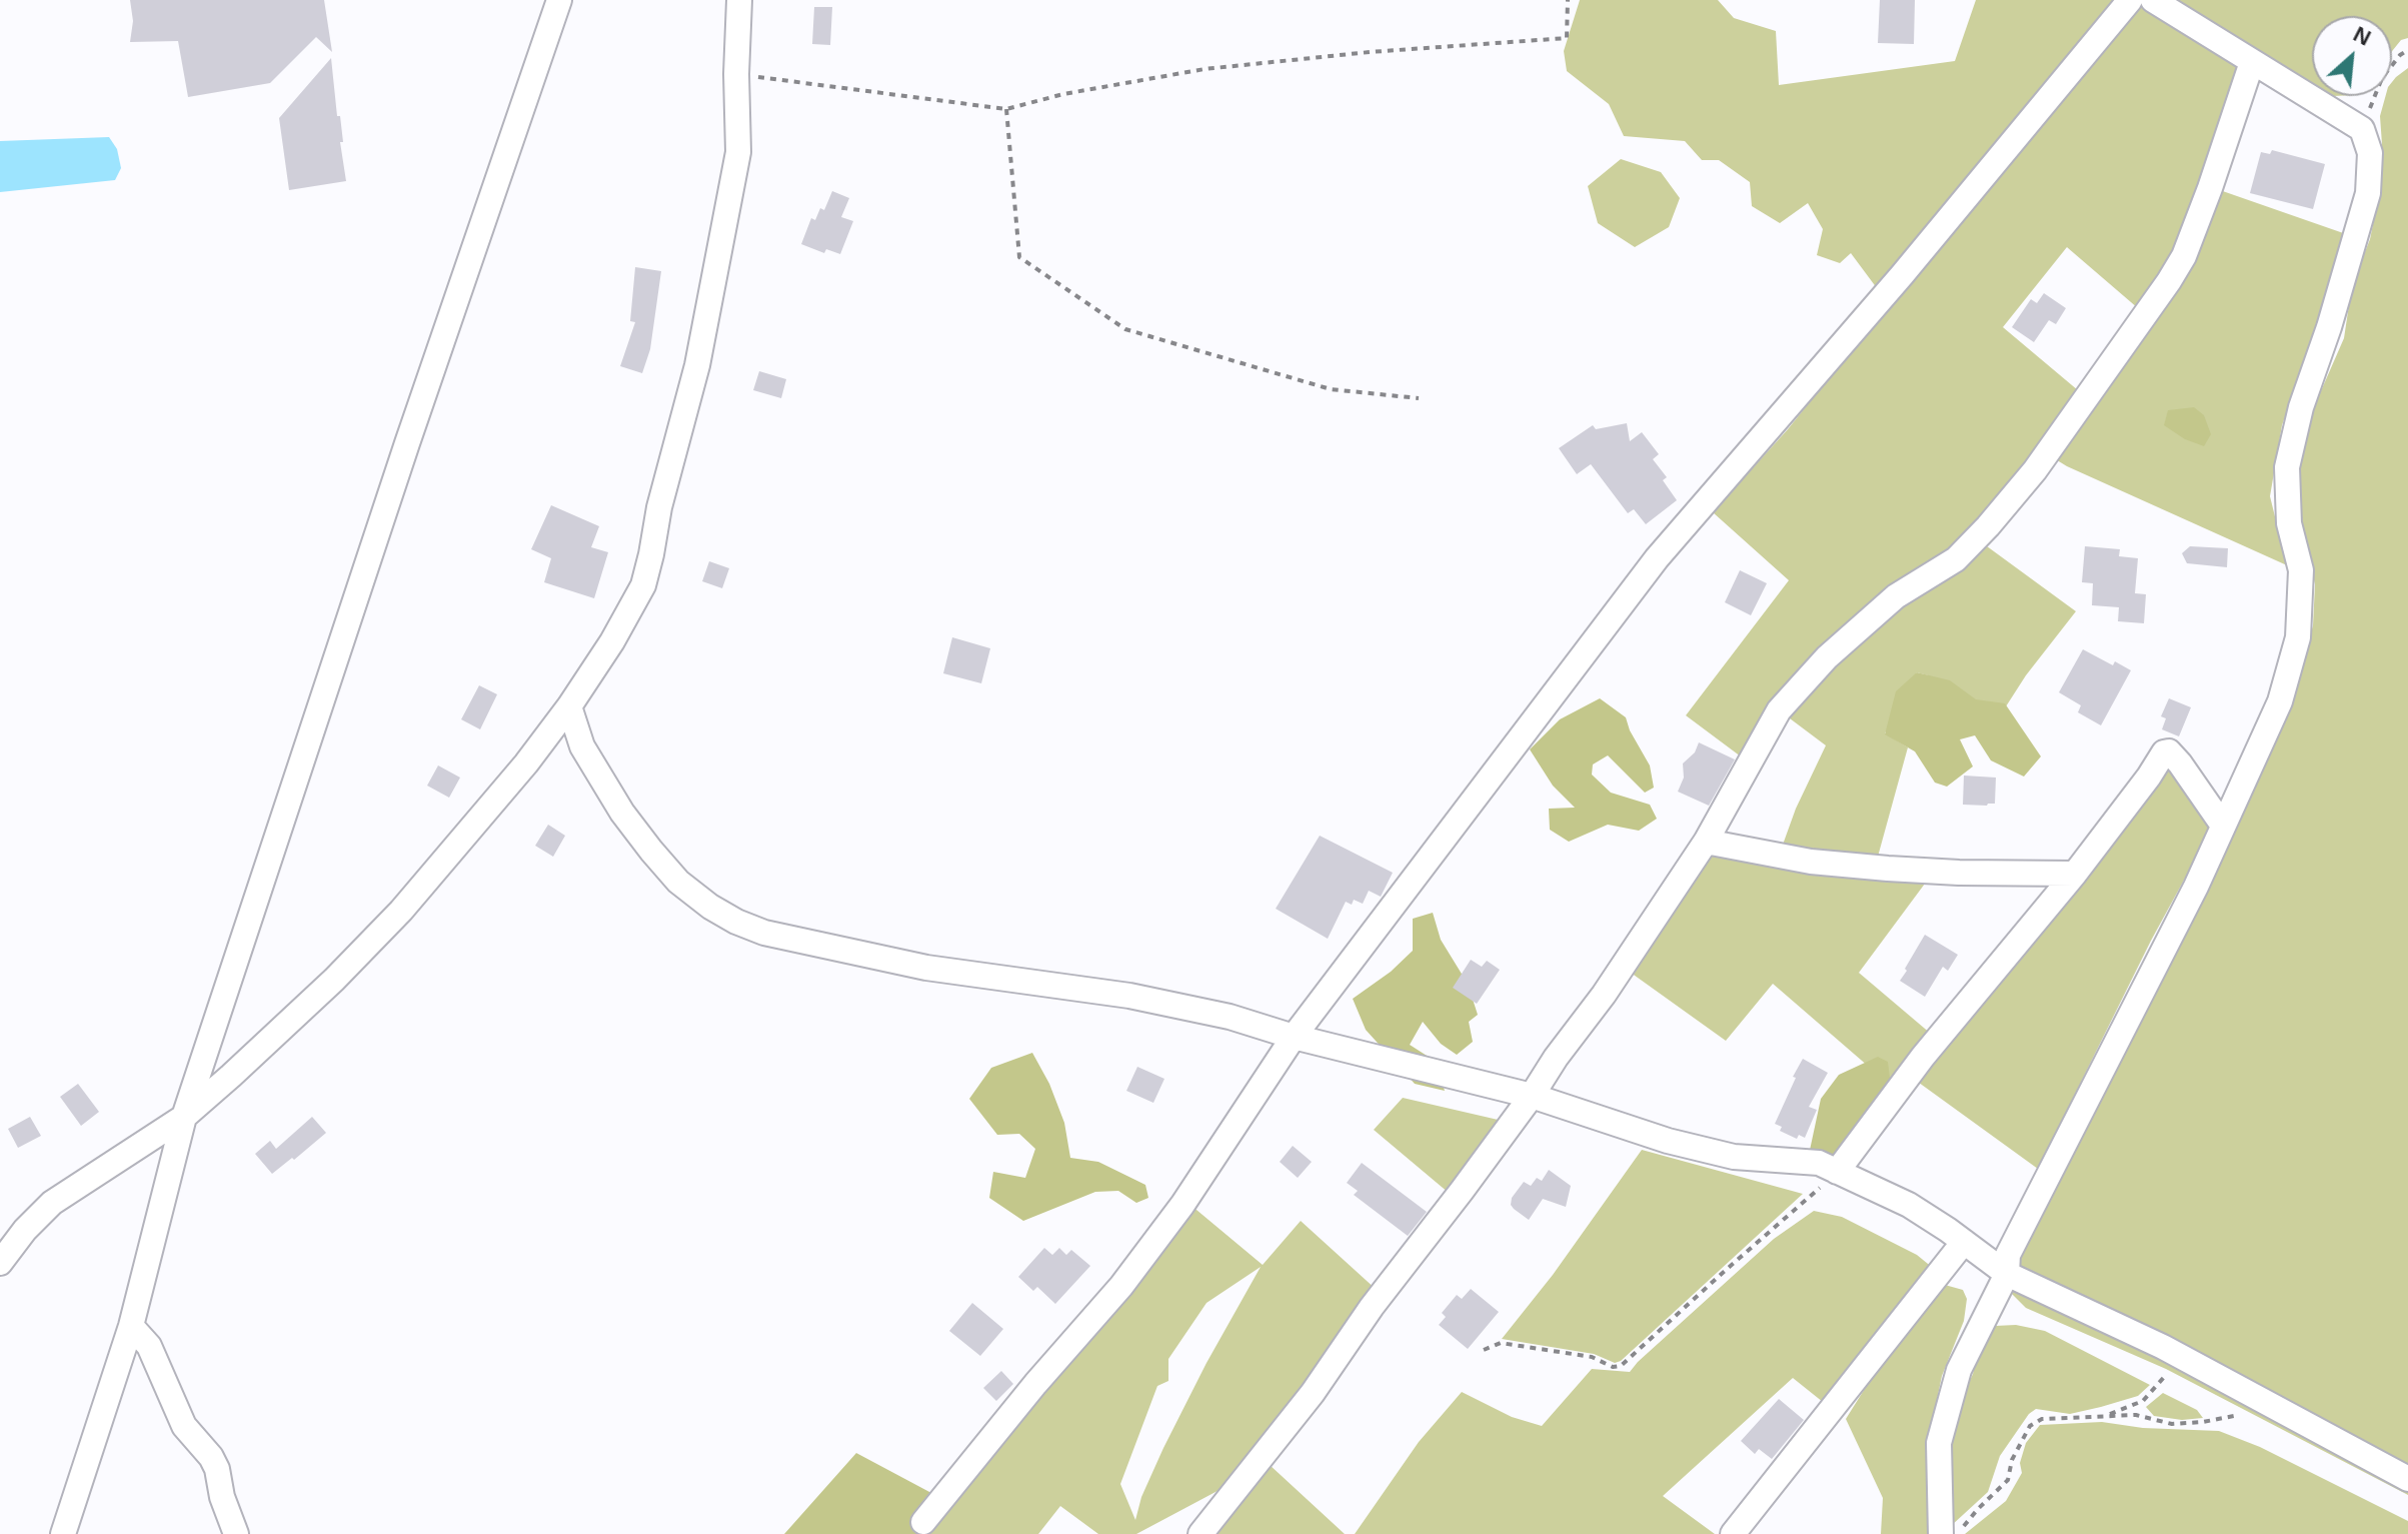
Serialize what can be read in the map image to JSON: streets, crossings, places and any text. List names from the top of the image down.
{
  "north": "top right"
}
